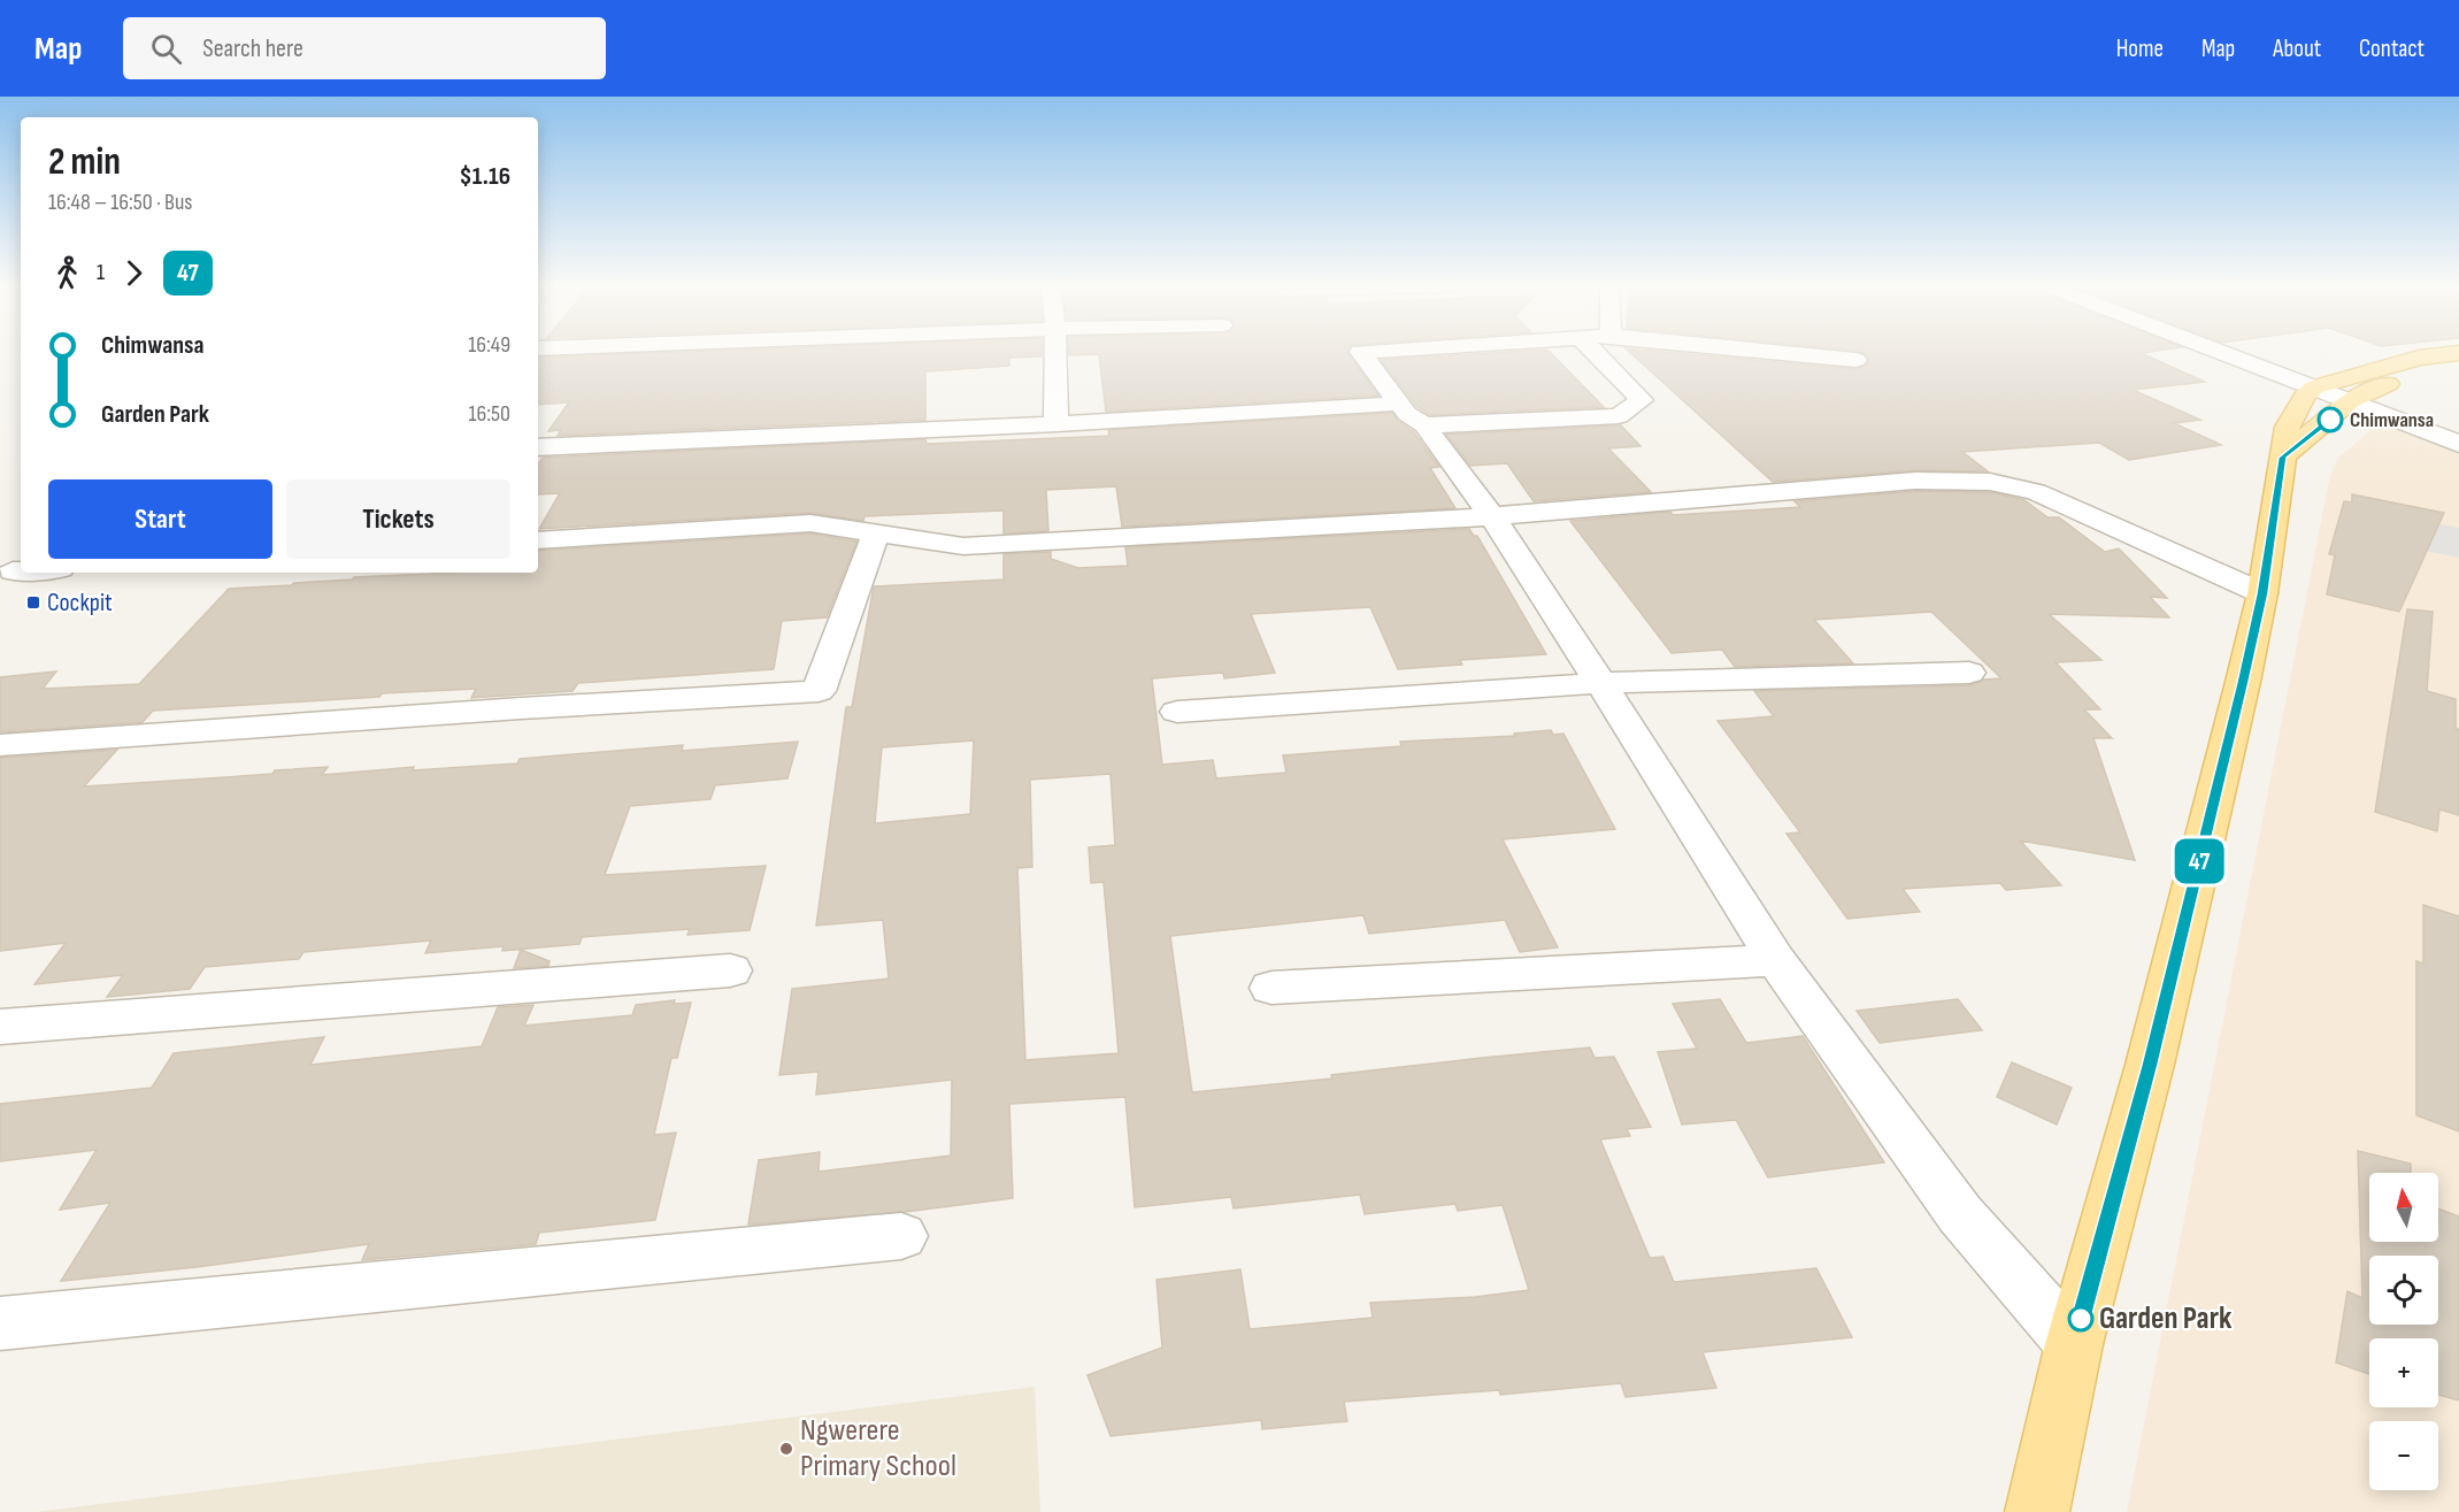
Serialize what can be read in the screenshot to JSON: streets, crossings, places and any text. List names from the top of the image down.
{
  "places": {
    "other": ["Chimwansa", "Garden Park", "Ngwerere Primary School"],
    "transit": ["Cockpit"]
  },
  "lines": ["bus line 47"],
  "north": "top",
  "page": {
    "header": "Map",
    "search": "Search here",
    "nav": [
      "Home",
      "Map",
      "About",
      "Contact"
    ],
    "on_map": "47",
    "heading": ["2 min", "16:48 – 16:50 · Bus", "$1.16"],
    "legs": ["1", "47"],
    "list": [
      {
        "name": "Chimwansa",
        "value": "16:49"
      },
      {
        "name": "Garden Park",
        "value": "16:50"
      }
    ],
    "buttons": ["Start", "Tickets"],
    "map_buttons": ["+", "−"]
  }
}
